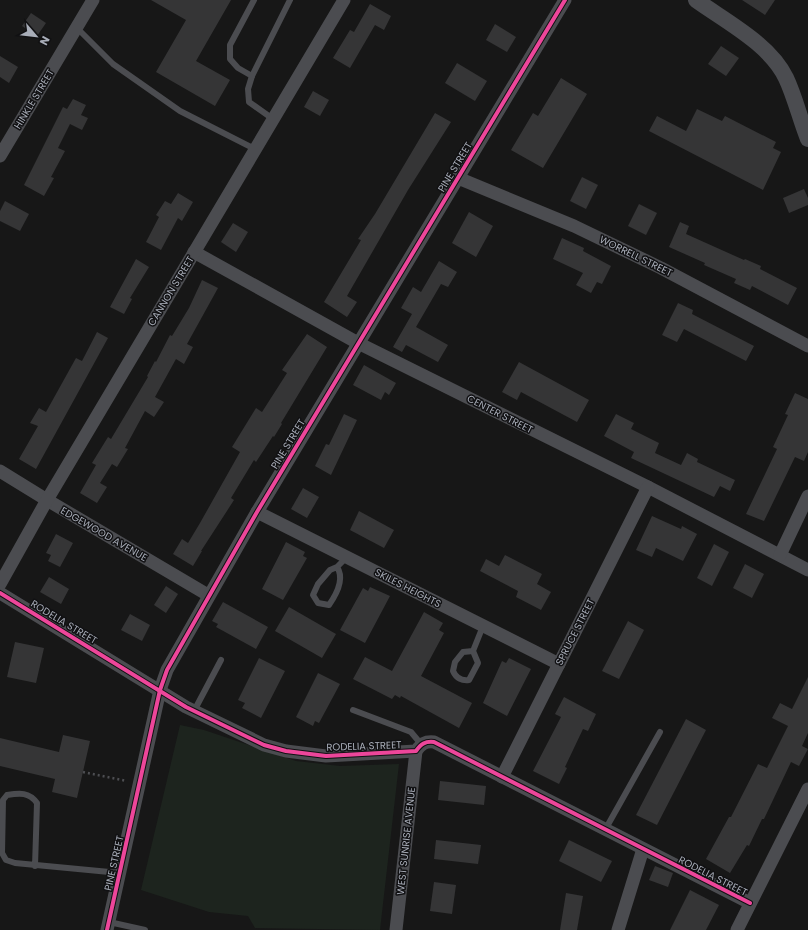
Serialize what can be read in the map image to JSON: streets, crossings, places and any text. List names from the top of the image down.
{
  "streets": {
    "street": [
      "HINKLE STREET",
      "PINE STREET",
      "WORRELL STREET",
      "CANNON STREET",
      "CENTER STREET",
      "EDGEWOOD AVENUE",
      "SKILES HEIGHTS",
      "RODELIA STREET",
      "SPRUCE STREET",
      "WEST SUNRISE AVENUE"
    ]
  },
  "crossings": [
    ["PINE STREET", "WORRELL STREET"],
    ["PINE STREET", "CENTER STREET"],
    ["PINE STREET", "EDGEWOOD AVENUE"],
    ["PINE STREET", "SKILES HEIGHTS"],
    ["PINE STREET", "RODELIA STREET"],
    ["CANNON STREET", "CENTER STREET"],
    ["CANNON STREET", "EDGEWOOD AVENUE"],
    ["CENTER STREET", "SPRUCE STREET"],
    ["SKILES HEIGHTS", "SPRUCE STREET"],
    ["RODELIA STREET", "SPRUCE STREET"],
    ["RODELIA STREET", "WEST SUNRISE AVENUE"]
  ],
  "north": "bottom right"
}
